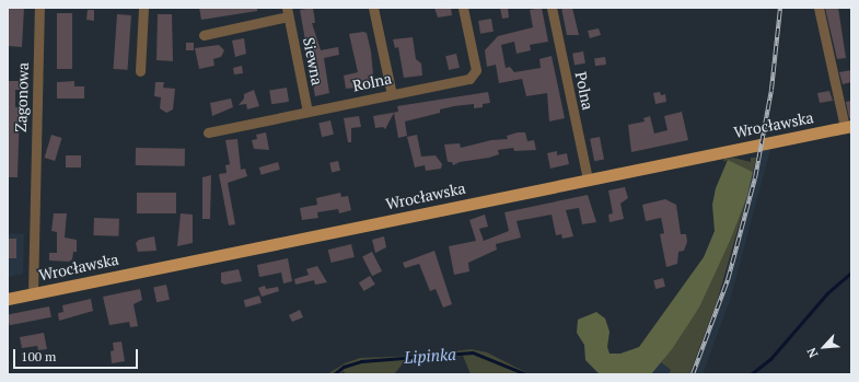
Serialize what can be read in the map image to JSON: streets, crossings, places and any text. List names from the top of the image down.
{
  "streets": {
    "main road": ["Wrocławska"],
    "street": [
      "Siewna",
      "Rolna",
      "Polna",
      "Zagonowa"
    ]
  },
  "crossings": [
    ["Siewna", "Rolna"],
    ["Polna", "Wrocławska"],
    ["Zagonowa", "Wrocławska"]
  ],
  "water": ["Lipinka"],
  "scale_bar": "100 m",
  "north": "bottom left"
}
